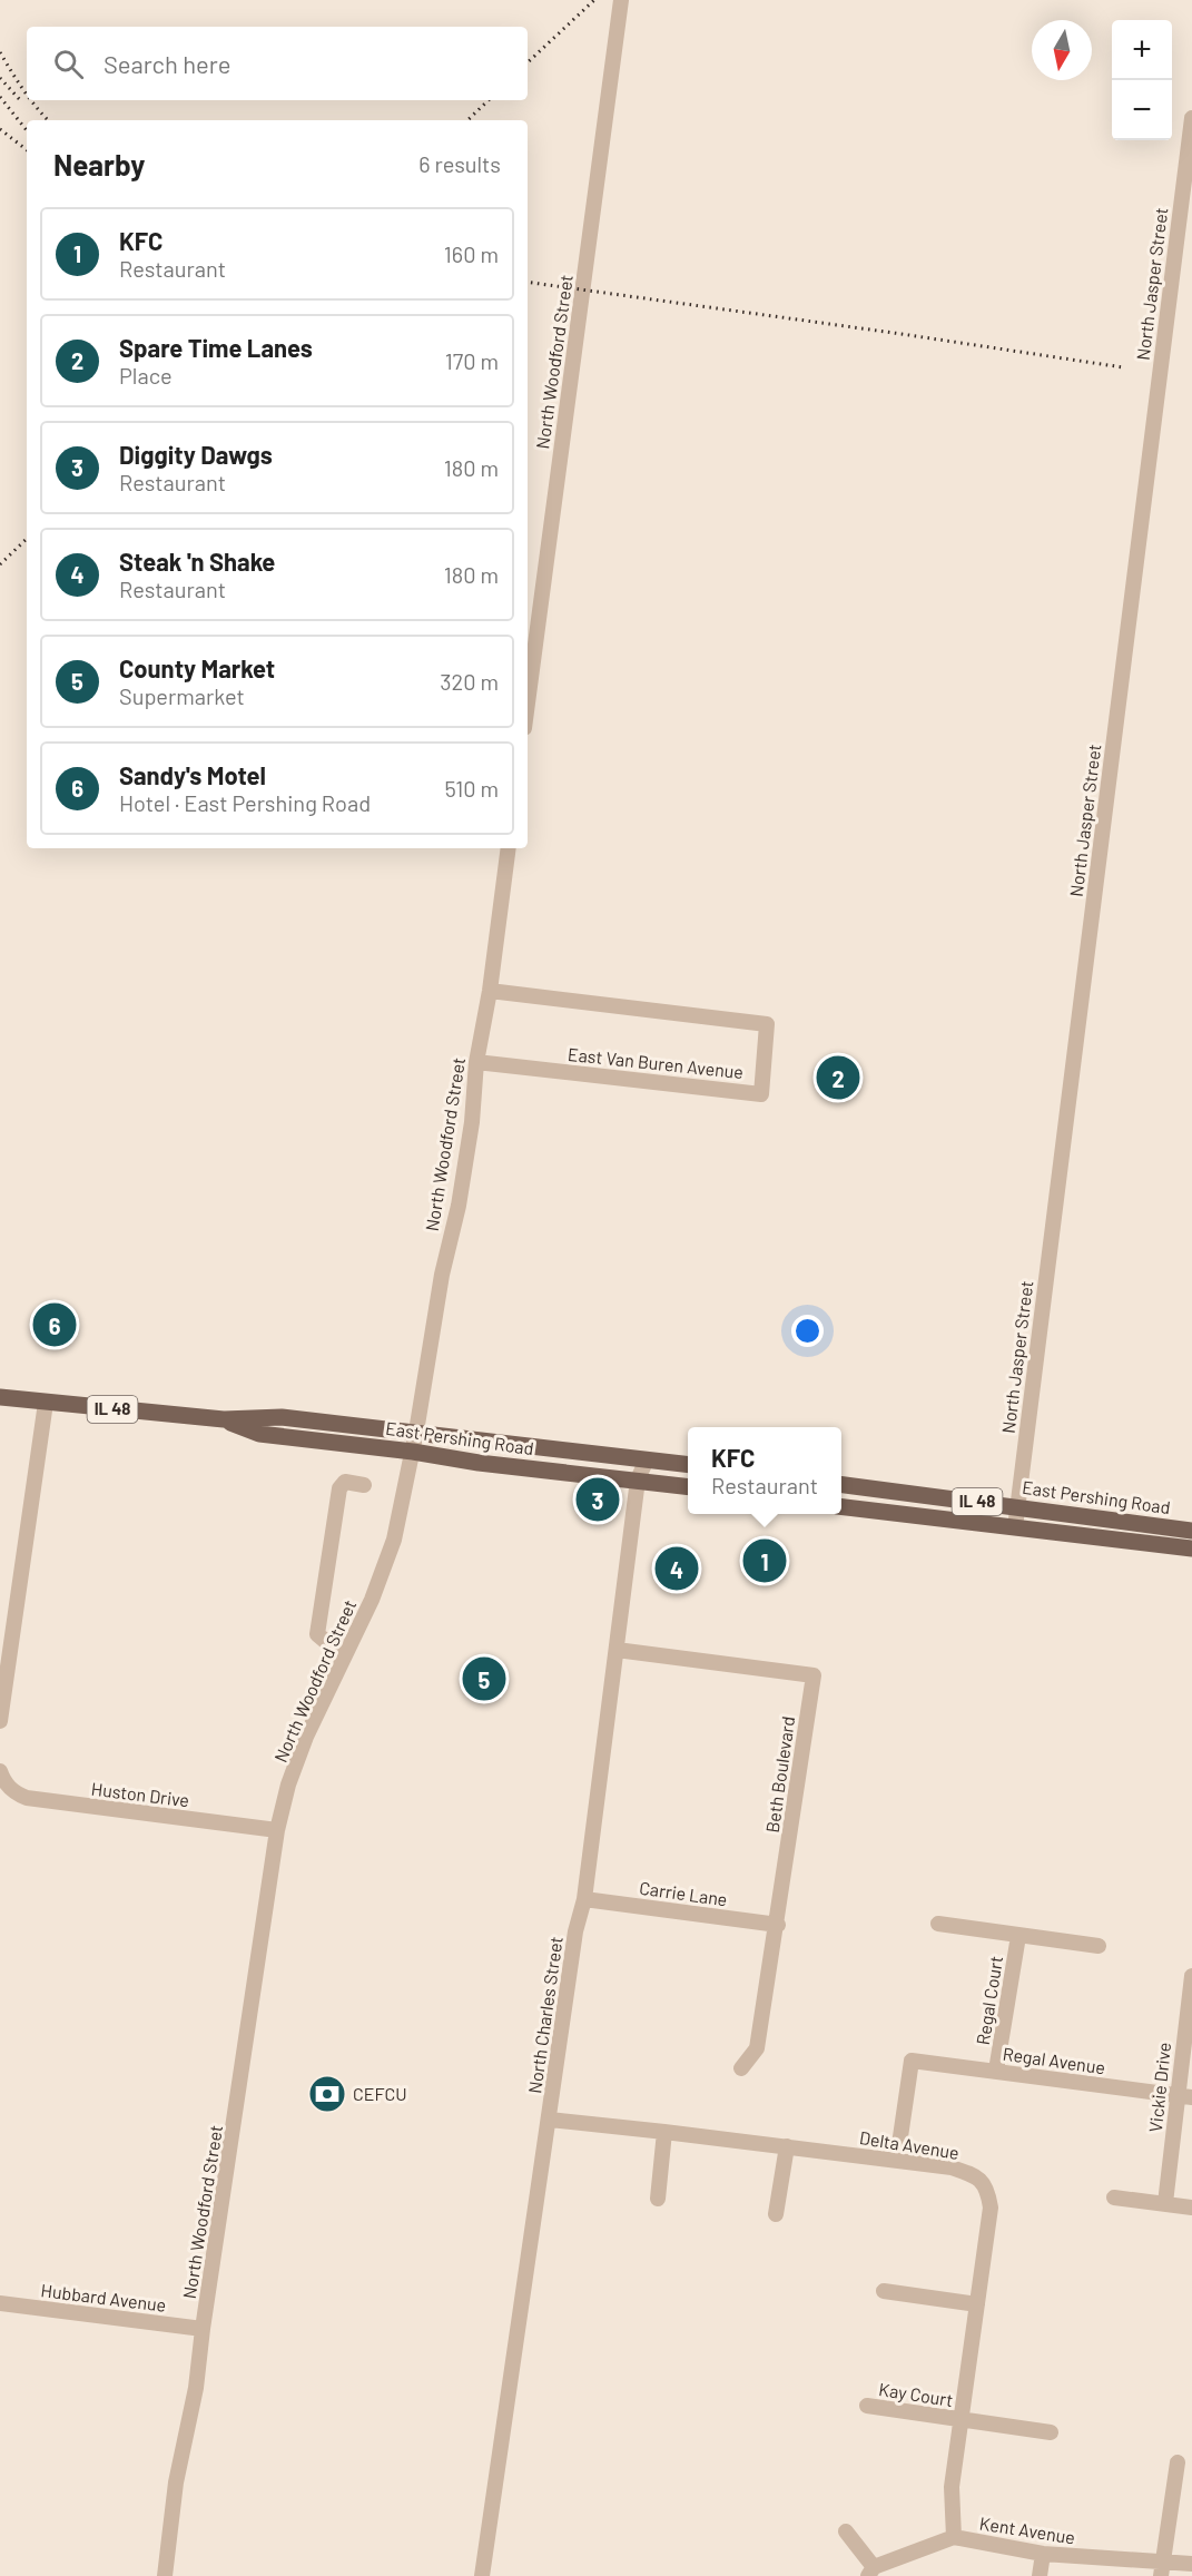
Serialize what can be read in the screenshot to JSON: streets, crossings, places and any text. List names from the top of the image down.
{
  "streets": {
    "main road": ["IL 48", "East Pershing Road"],
    "street": [
      "North Jasper Street",
      "North Woodford Street",
      "East Van Buren Avenue",
      "Beth Boulevard",
      "Huston Drive",
      "Carrie Lane",
      "Regal Court",
      "North Charles Street",
      "Regal Avenue",
      "Vickie Drive",
      "Delta Avenue",
      "Hubbard Avenue",
      "Kay Court",
      "Kent Avenue"
    ]
  },
  "crossings": [
    ["North Jasper Street", "East Pershing Road"],
    ["North Woodford Street", "East Van Buren Avenue"],
    ["North Woodford Street", "East Pershing Road"],
    ["North Woodford Street", "Huston Drive"],
    ["North Woodford Street", "Hubbard Avenue"],
    ["East Pershing Road", "North Charles Street"],
    ["Beth Boulevard", "Carrie Lane"],
    ["Beth Boulevard", "North Charles Street"],
    ["Carrie Lane", "North Charles Street"],
    ["Regal Court", "Regal Avenue"],
    ["North Charles Street", "Delta Avenue"],
    ["Regal Avenue", "Vickie Drive"],
    ["Regal Avenue", "Delta Avenue"],
    ["Delta Avenue", "Kay Court"],
    ["Delta Avenue", "Kent Avenue"]
  ],
  "places": {
    "bank": ["CEFCU"]
  },
  "north": "bottom",
  "page": {
    "map_buttons": ["+", "−"],
    "search": "Search here",
    "heading": ["Nearby", "6 results"],
    "list": [
      {
        "mark": "1",
        "name": "KFC",
        "note": "Restaurant",
        "value": "160 m"
      },
      {
        "mark": "2",
        "name": "Spare Time Lanes",
        "note": "Place",
        "value": "170 m"
      },
      {
        "mark": "3",
        "name": "Diggity Dawgs",
        "note": "Restaurant",
        "value": "180 m"
      },
      {
        "mark": "4",
        "name": "Steak 'n Shake",
        "note": "Restaurant",
        "value": "180 m"
      },
      {
        "mark": "5",
        "name": "County Market",
        "note": "Supermarket",
        "value": "320 m"
      },
      {
        "mark": "6",
        "name": "Sandy's Motel",
        "note": "Hotel · East Pershing Road",
        "value": "510 m"
      }
    ],
    "pins": [
      "2",
      "6",
      "3",
      "1",
      "4",
      "5"
    ],
    "popup": ["KFC", "Restaurant"]
  }
}
